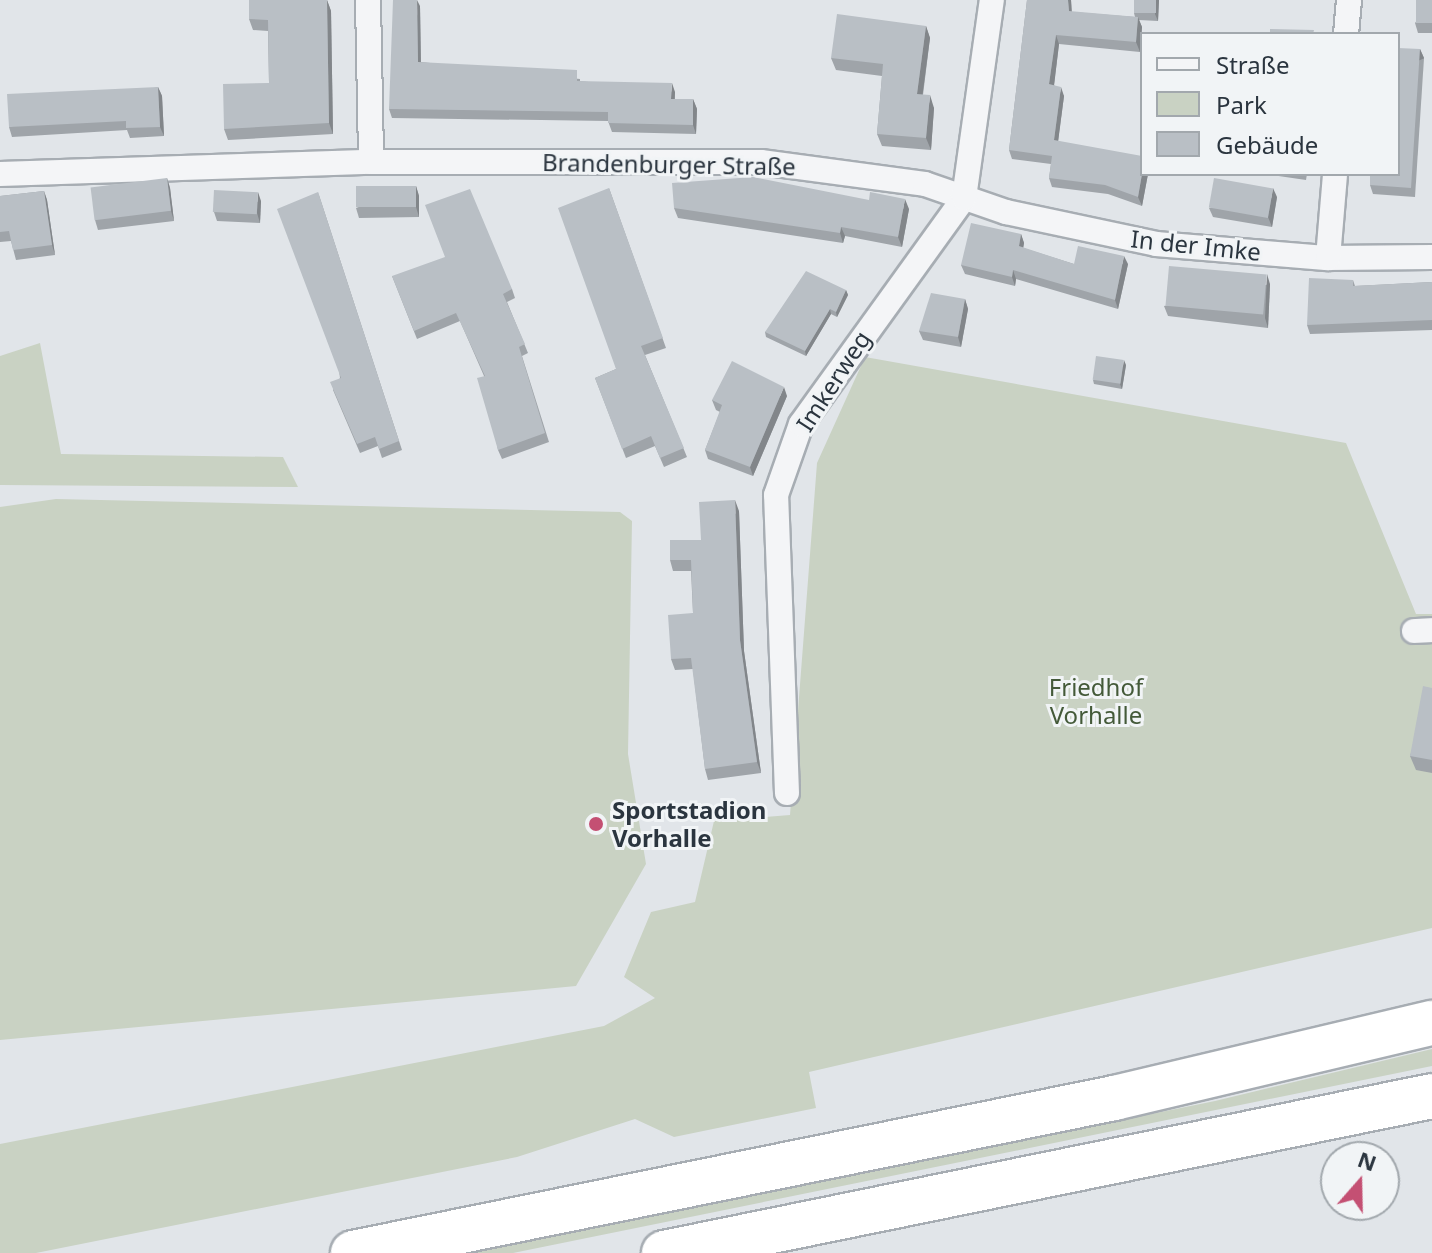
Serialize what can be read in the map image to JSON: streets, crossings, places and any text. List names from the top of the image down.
{
  "streets": {
    "street": ["Brandenburger Straße", "In der Imke", "Imkerweg"]
  },
  "crossings": [
    ["Brandenburger Straße", "In der Imke"],
    ["Brandenburger Straße", "Imkerweg"],
    ["In der Imke", "Imkerweg"]
  ],
  "parks": ["Friedhof Vorhalle"],
  "places": ["Sportstadion Vorhalle"],
  "legend": ["Straße", "Park", "Gebäude"],
  "north": "top"
}
